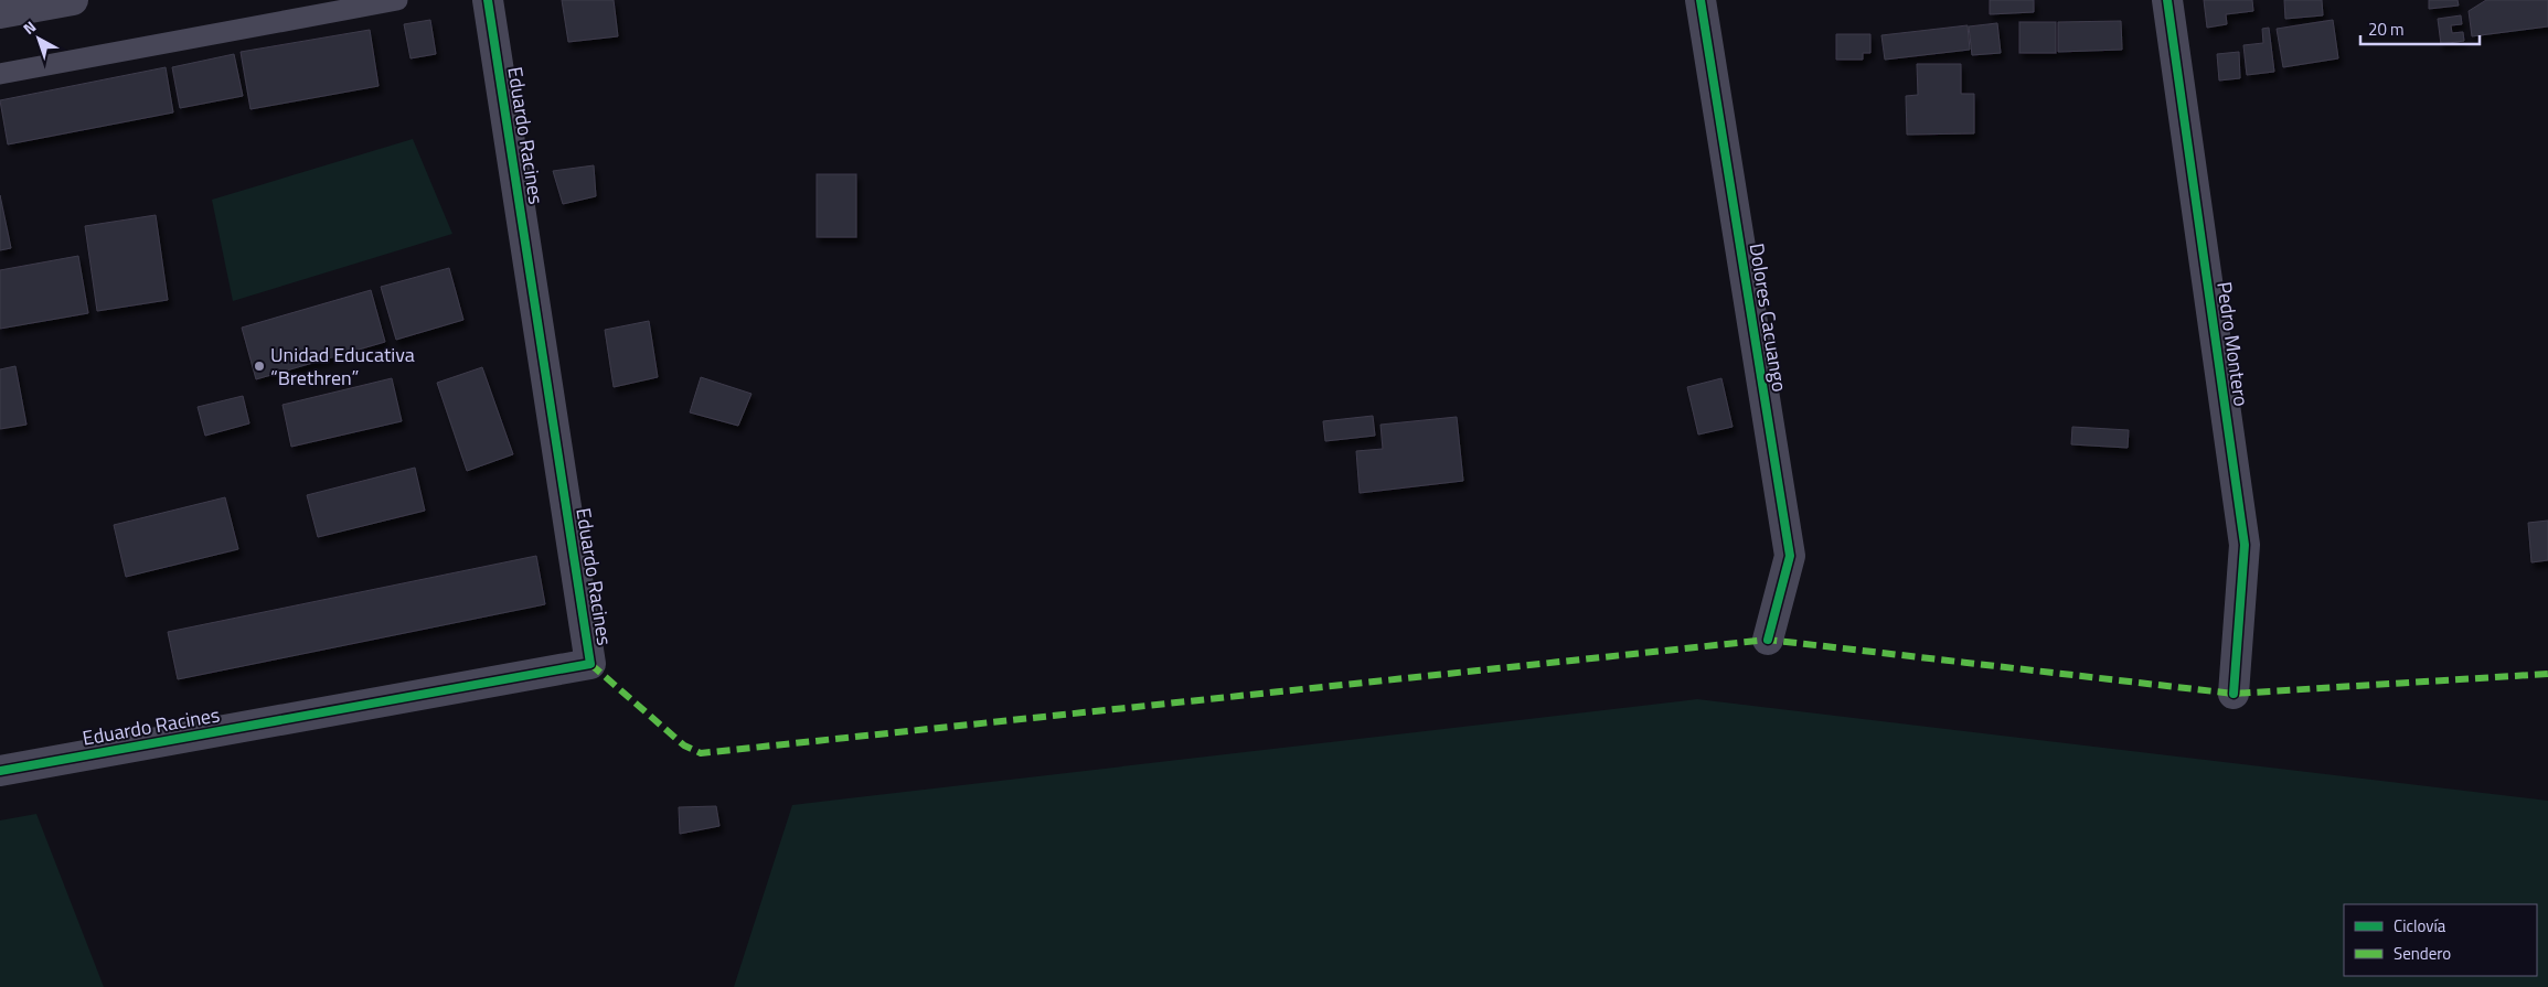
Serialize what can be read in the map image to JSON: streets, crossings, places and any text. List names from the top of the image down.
{
  "streets": {
    "street": ["Eduardo Racines", "Dolores Cacuango", "Pedro Montero"]
  },
  "places": ["Unidad Educativa “Brethren”"],
  "legend": ["Ciclovía", "Sendero"],
  "scale_bar": "20 m",
  "north": "top left"
}
